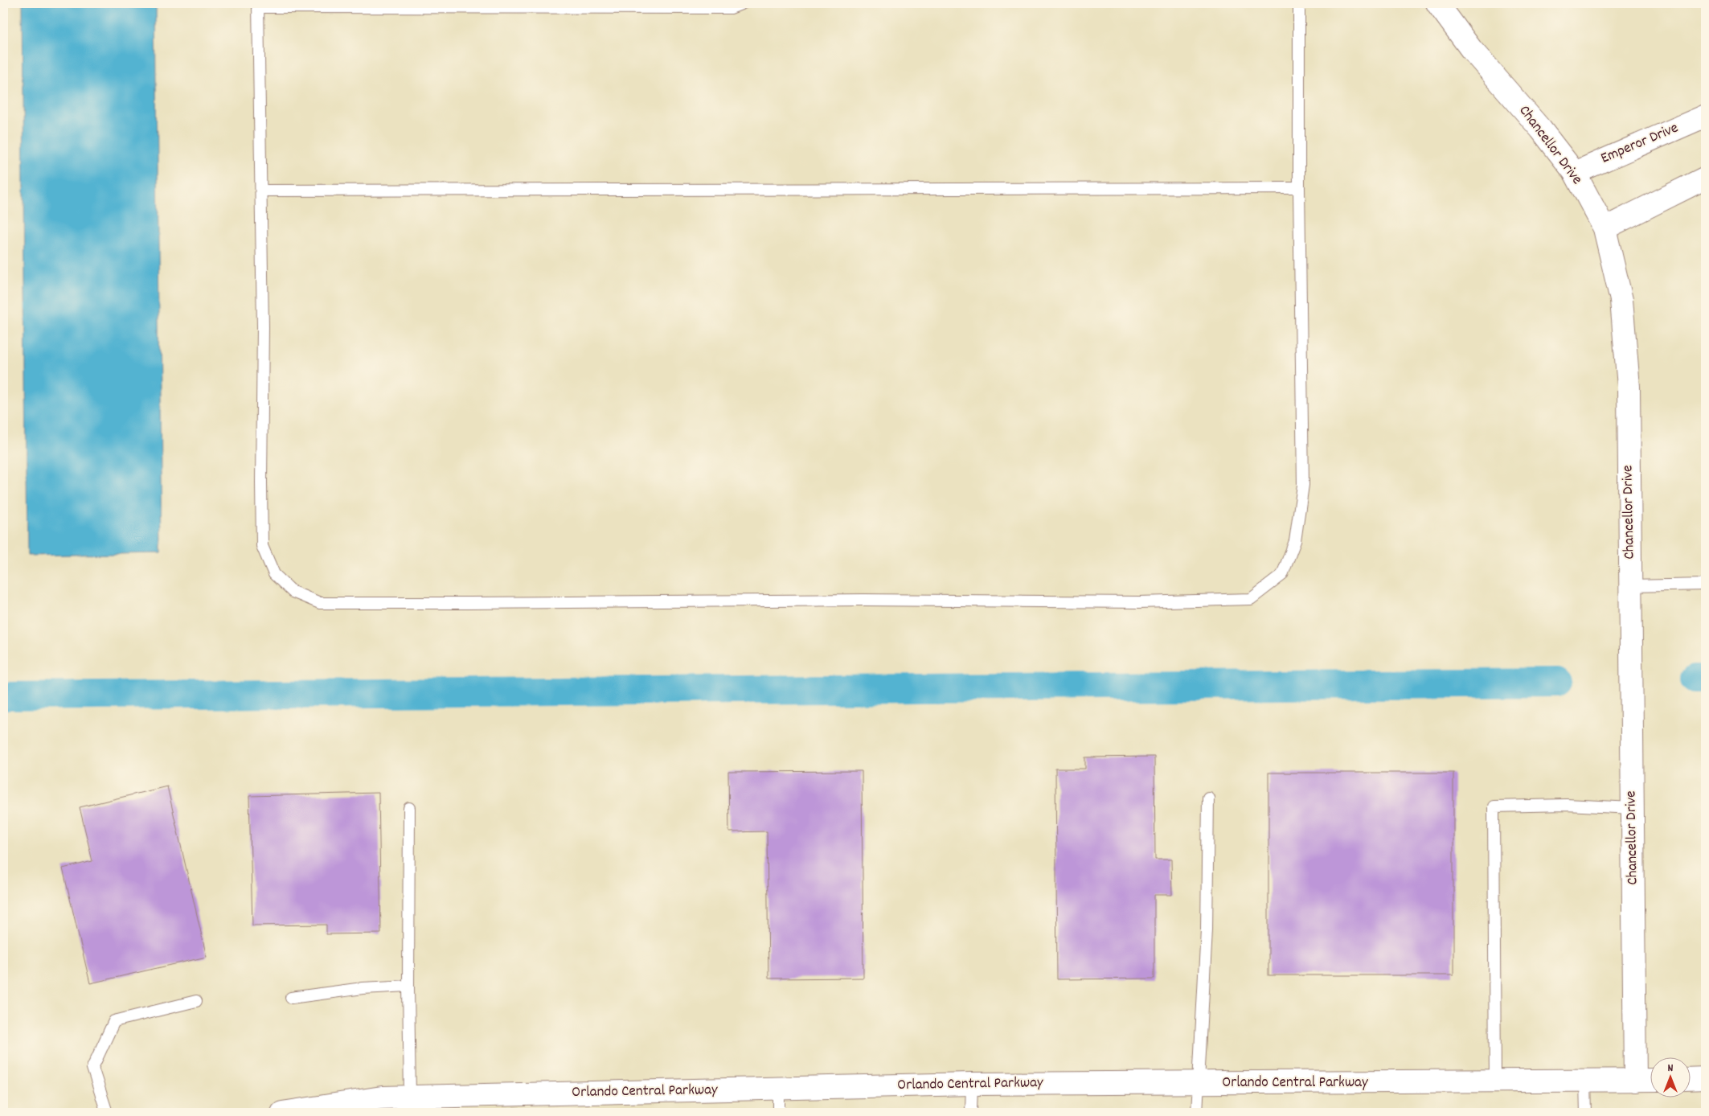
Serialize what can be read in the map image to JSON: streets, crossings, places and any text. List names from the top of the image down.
{
  "streets": {
    "street": ["Emperor Drive", "Chancellor Drive", "Orlando Central Parkway"]
  },
  "crossings": [
    ["Emperor Drive", "Chancellor Drive"],
    ["Chancellor Drive", "Orlando Central Parkway"]
  ],
  "north": "top"
}
